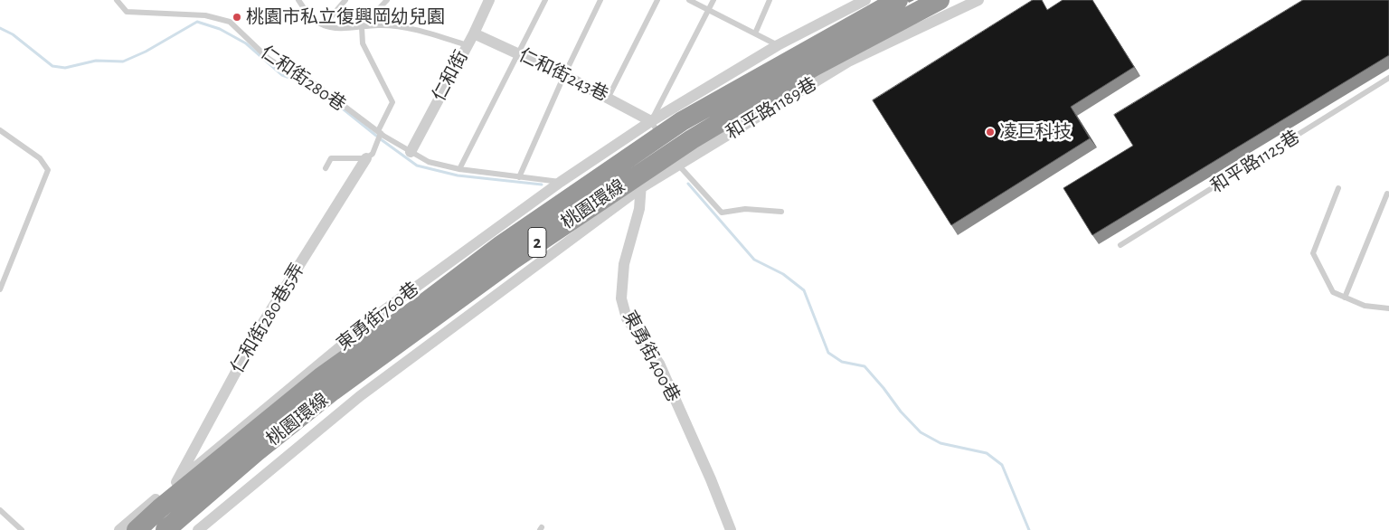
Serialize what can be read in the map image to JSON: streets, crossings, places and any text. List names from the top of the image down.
{
  "streets": {
    "highway": ["桃園環線", "2"],
    "street": [
      "仁和街243巷",
      "仁和街",
      "和平路1189巷",
      "東勇街760巷",
      "仁和街280巷5弄",
      "東勇街400巷"
    ],
    "lane": ["仁和街280巷", "和平路1125巷"]
  },
  "crossings": [
    ["仁和街243巷", "仁和街"],
    ["仁和街243巷", "東勇街760巷"],
    ["仁和街243巷", "東勇街400巷"],
    ["仁和街", "仁和街280巷"],
    ["仁和街280巷", "東勇街760巷"],
    ["和平路1189巷", "東勇街400巷"],
    ["東勇街760巷", "仁和街280巷5弄"],
    ["東勇街760巷", "東勇街400巷"]
  ],
  "places": ["桃園市私立復興岡幼兒園", "凌巨科技"]
}
